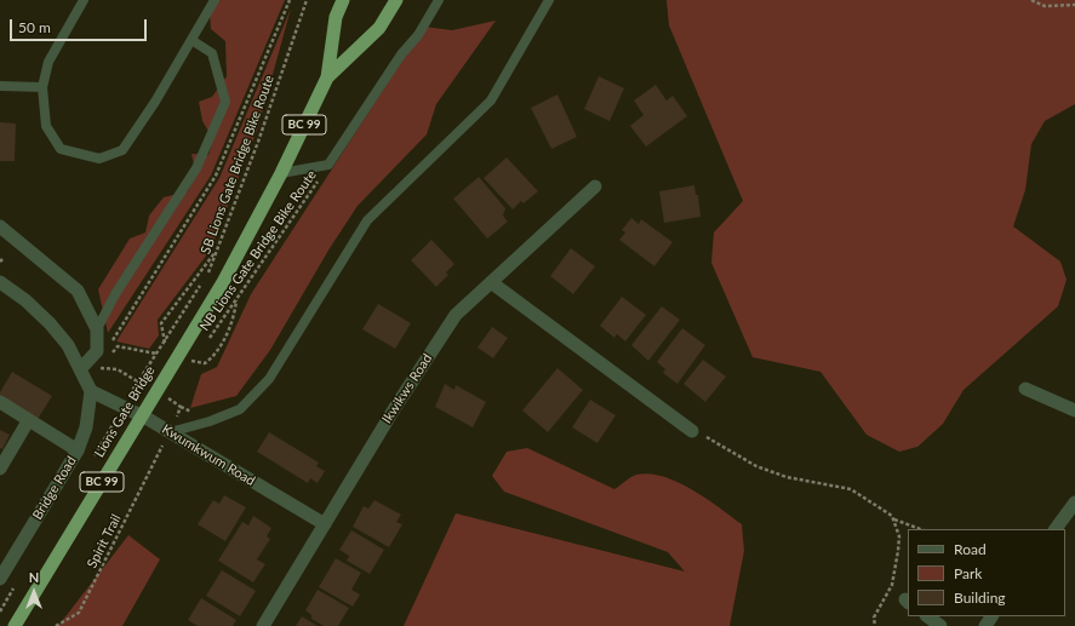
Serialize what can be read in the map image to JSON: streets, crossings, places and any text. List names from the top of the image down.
{
  "streets": {
    "highway": ["BC 99", "Lions Gate Bridge"],
    "street": ["Ikwikws Road", "Kwumkwum Road", "Bridge Road"],
    "path": ["SB Lions Gate Bridge Bike Route", "NB Lions Gate Bridge Bike Route", "Spirit Trail"]
  },
  "crossings": [
    ["BC 99", "Lions Gate Bridge"],
    ["Ikwikws Road", "Kwumkwum Road"],
    ["Kwumkwum Road", "Bridge Road"]
  ],
  "legend": ["Road", "Park", "Building"],
  "scale_bar": "50 m",
  "north": "top"
}
